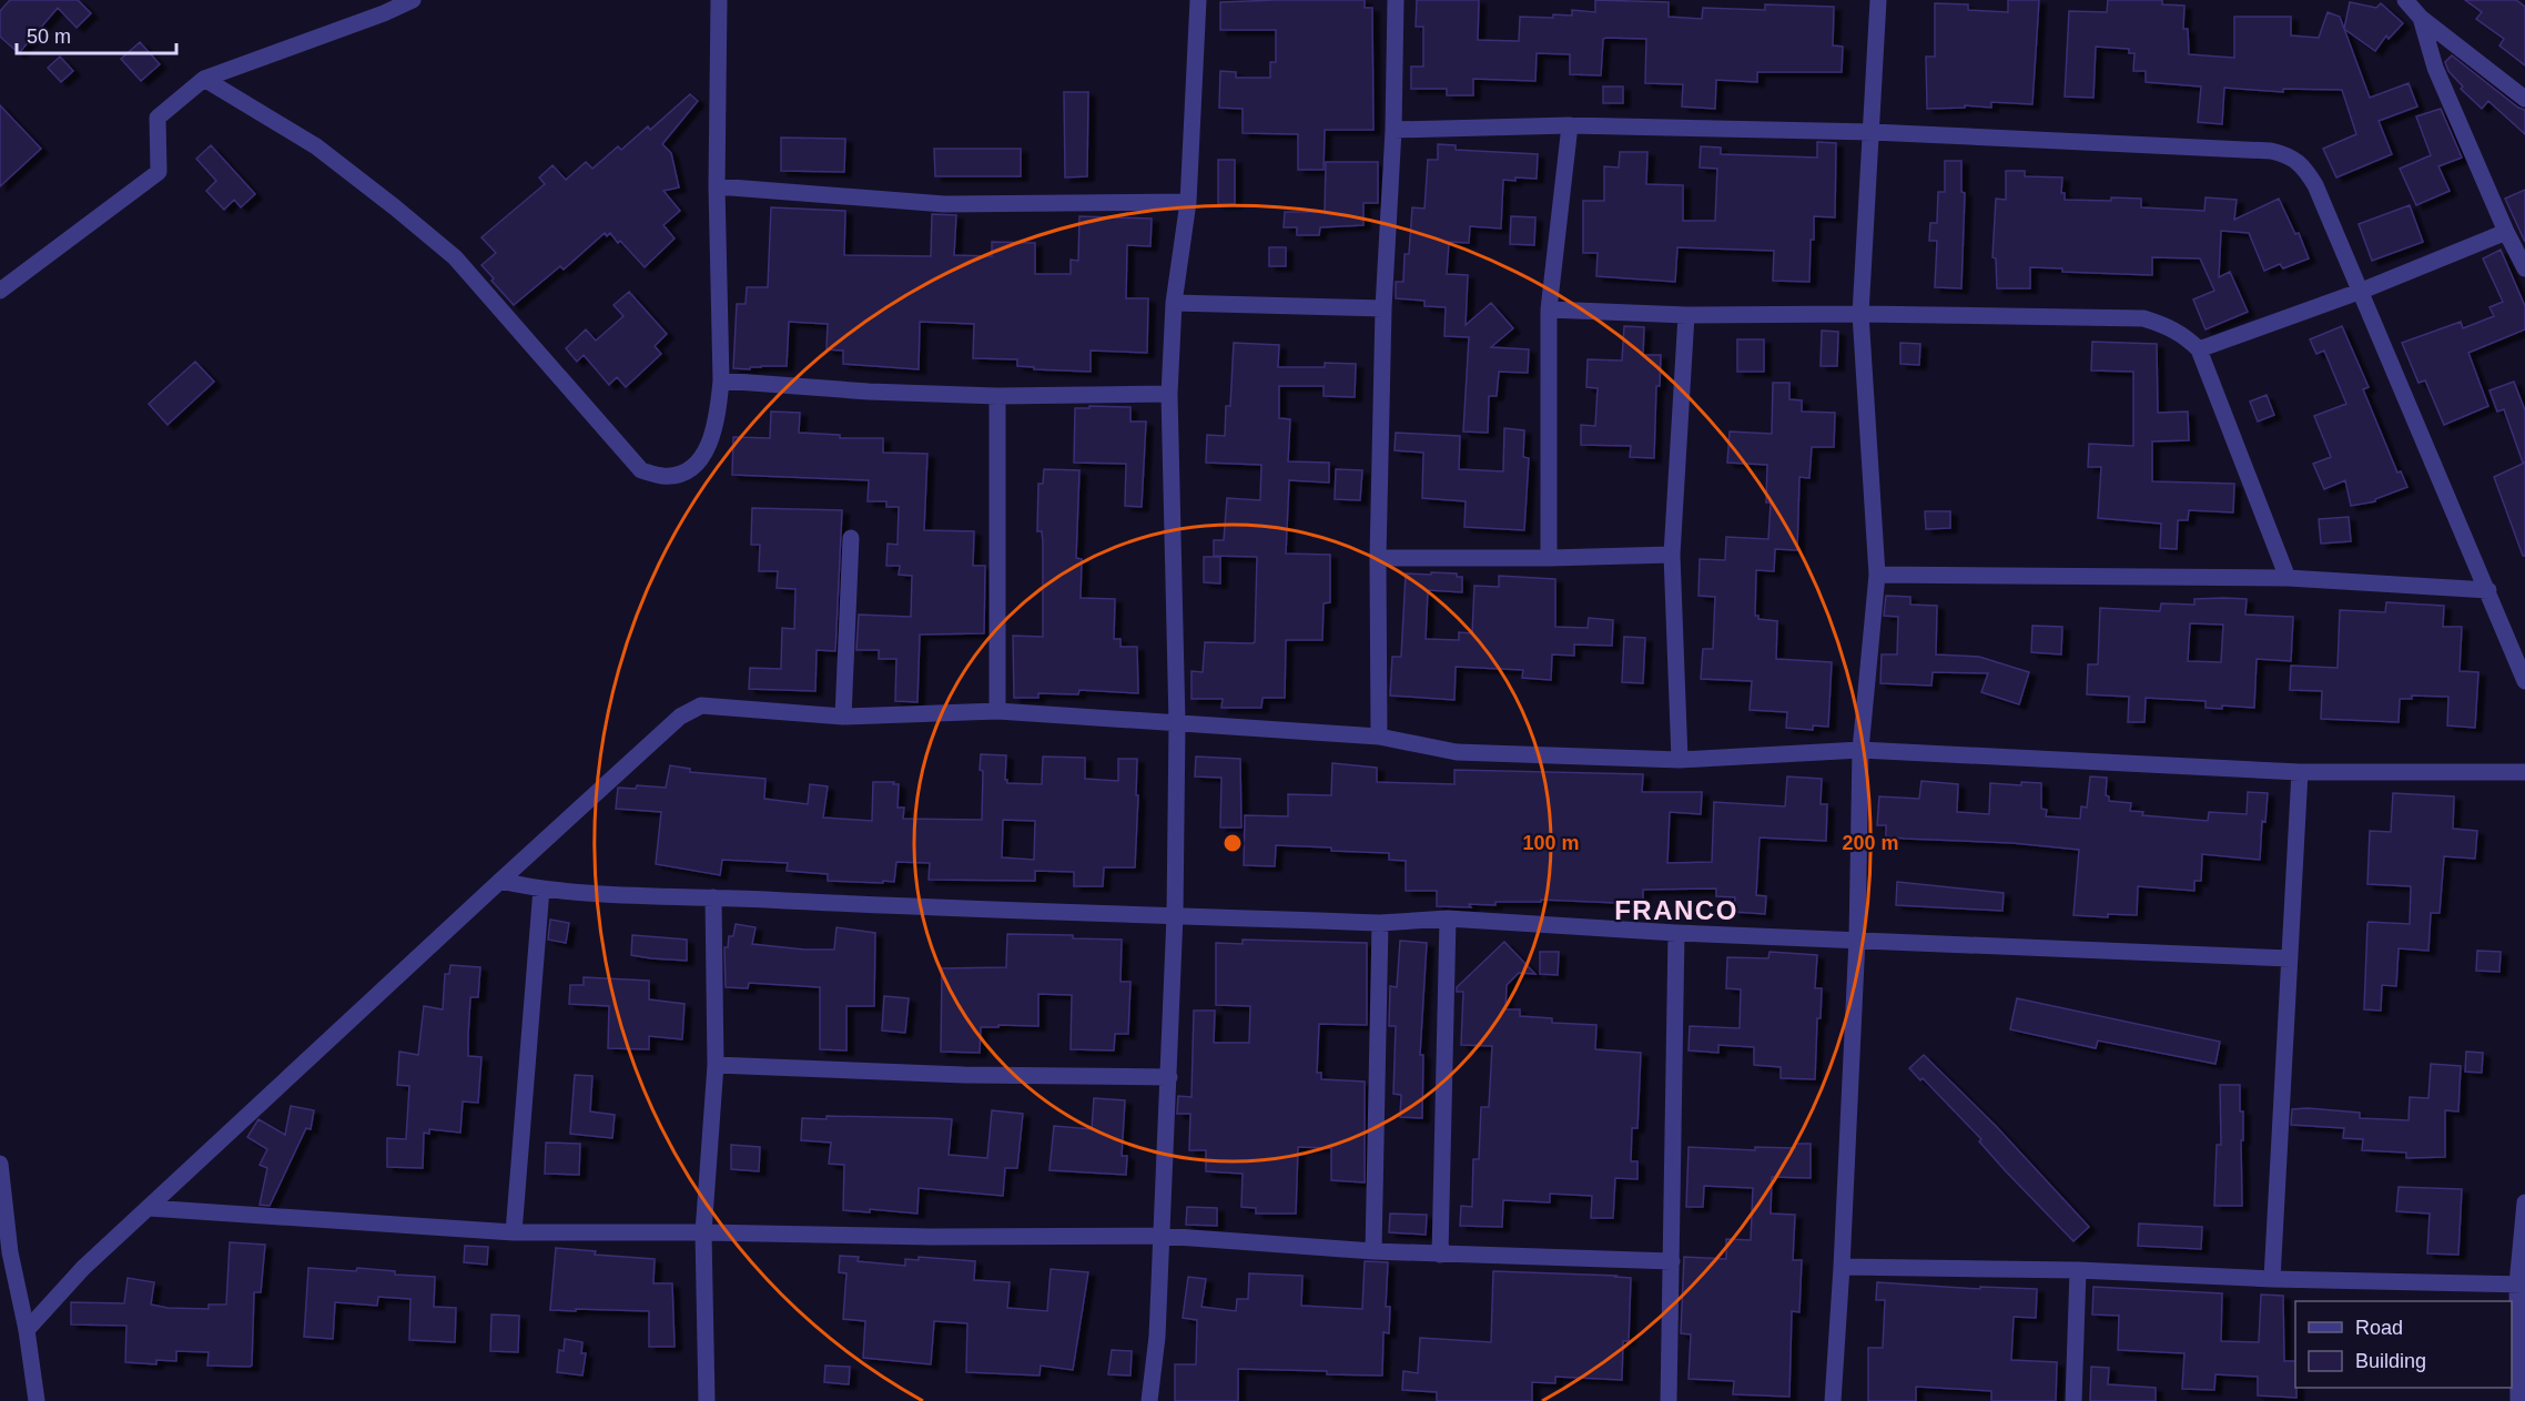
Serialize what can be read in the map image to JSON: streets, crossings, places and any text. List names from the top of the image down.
{
  "districts": ["FRANCO"],
  "legend": ["Road", "Building"],
  "scale_bar": "50 m",
  "rings": ["100 m", "200 m"]
}
